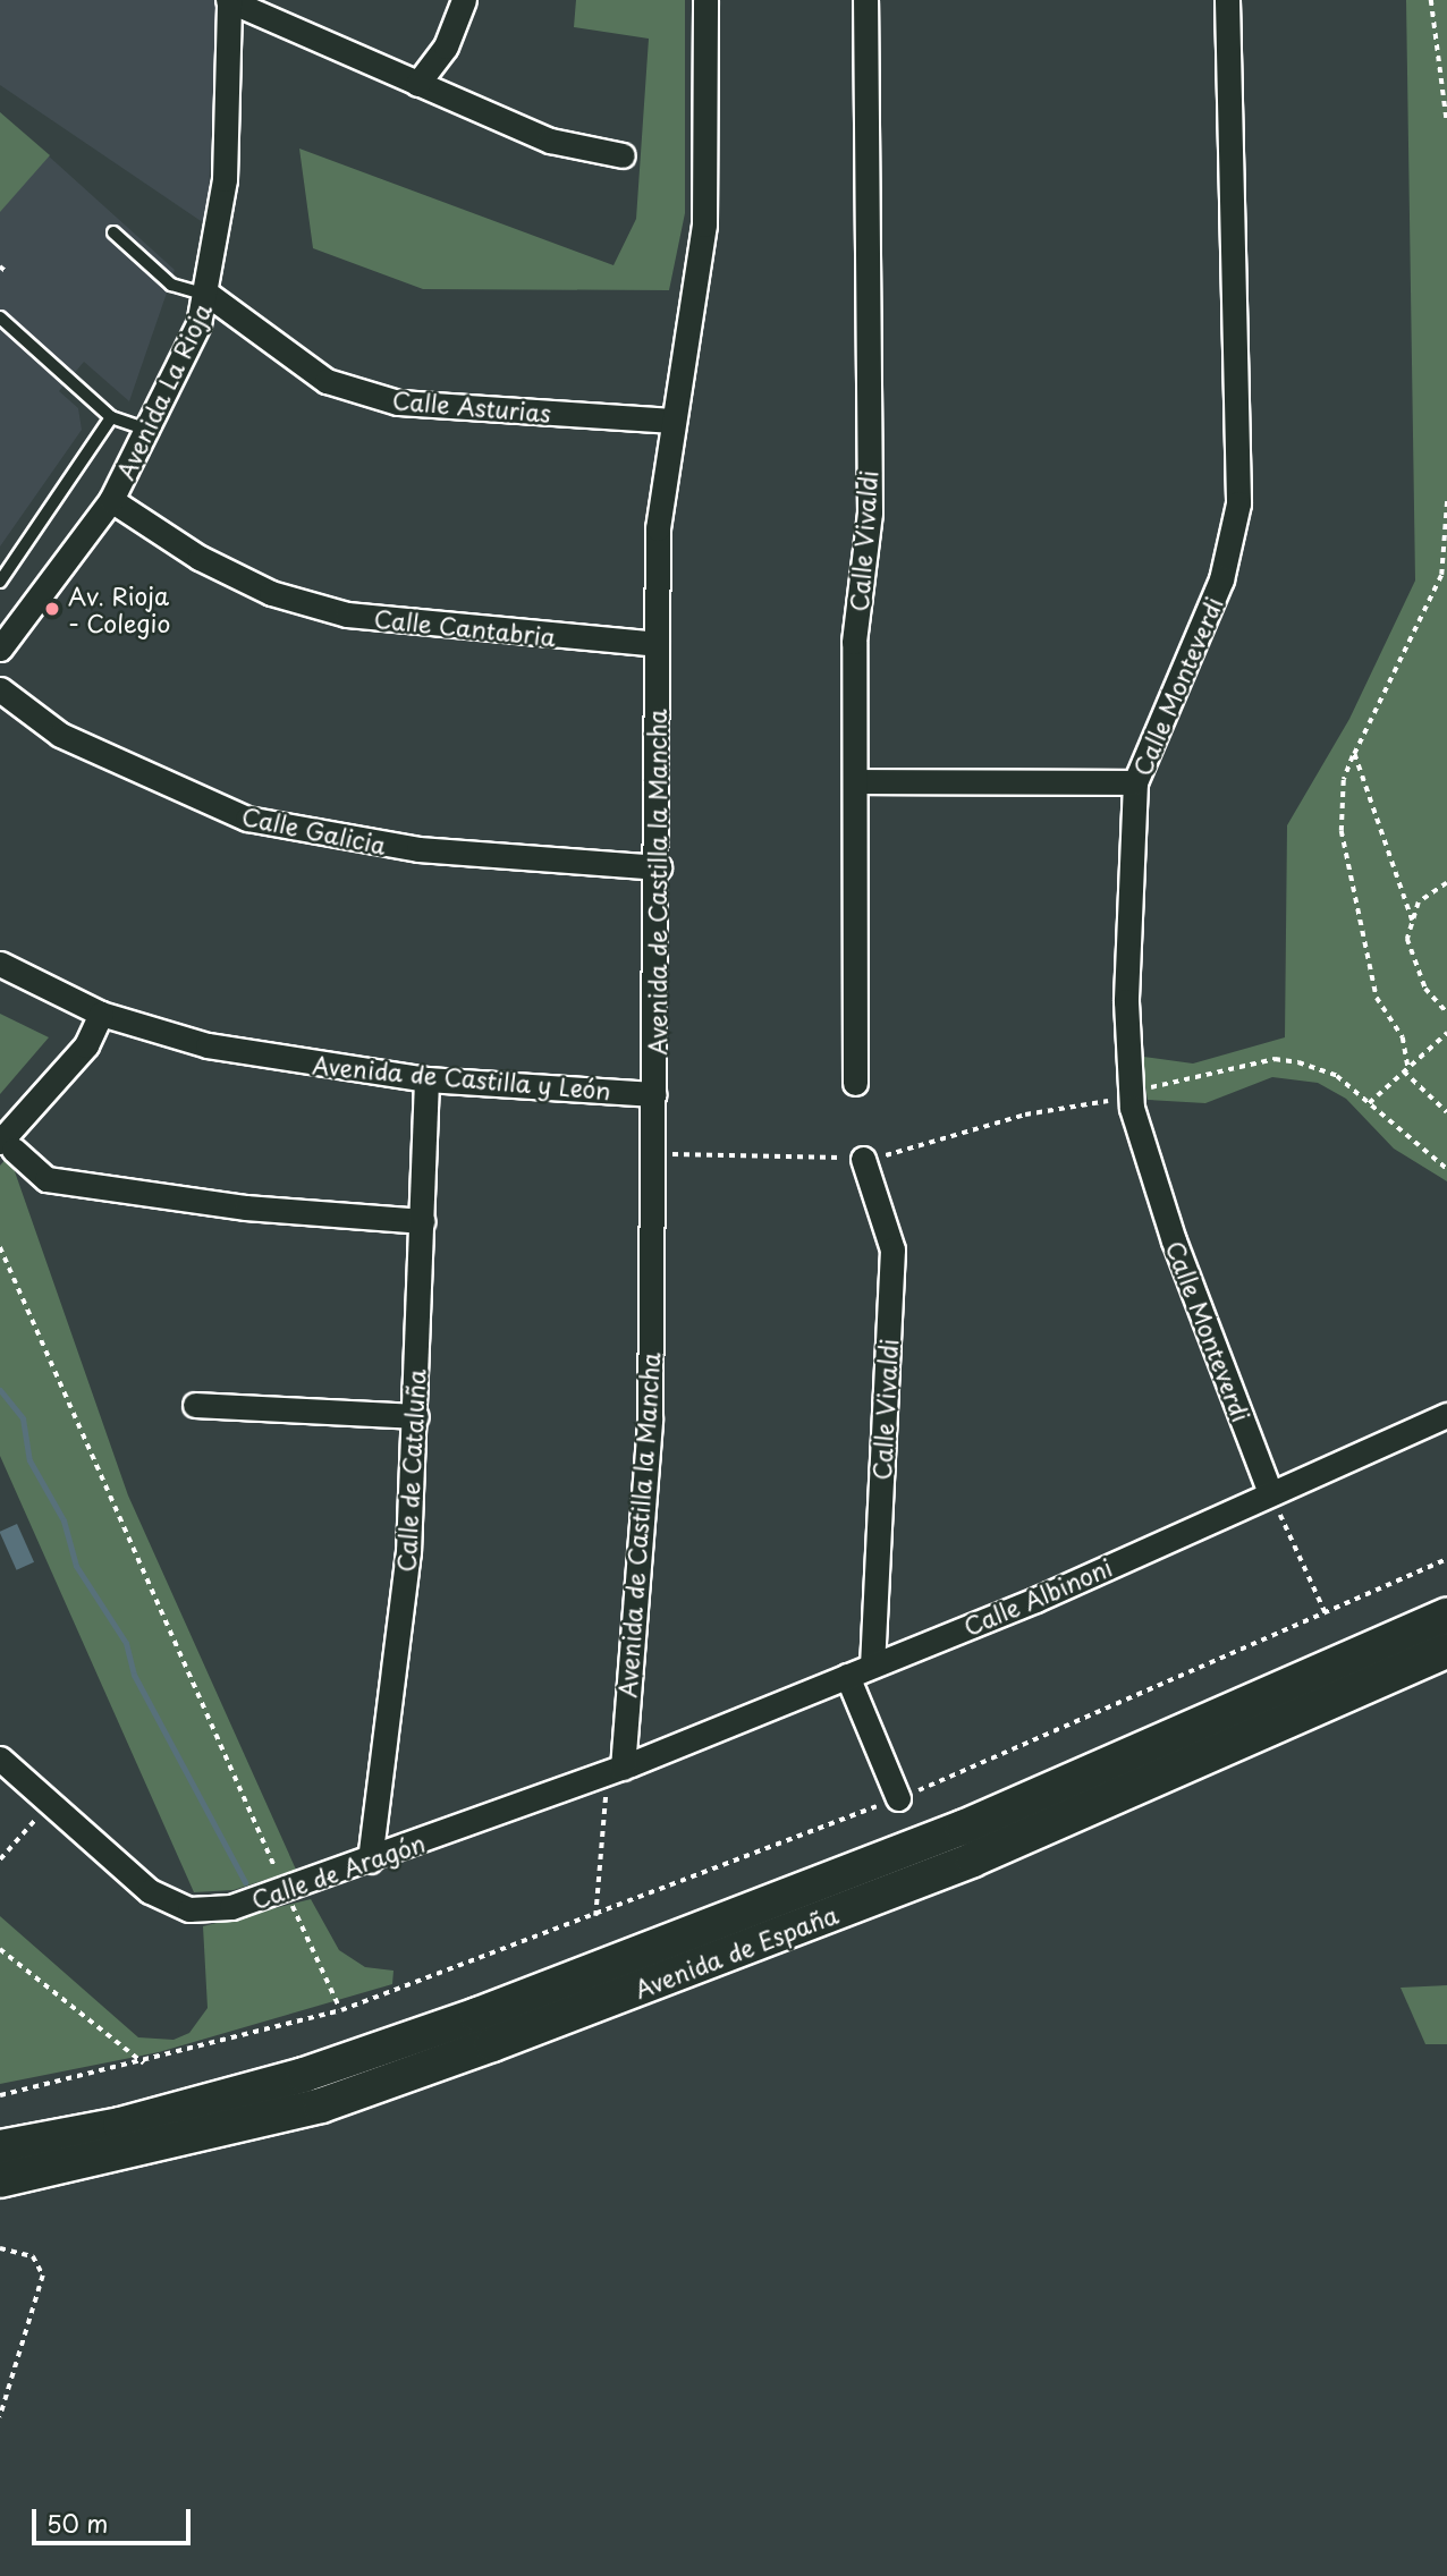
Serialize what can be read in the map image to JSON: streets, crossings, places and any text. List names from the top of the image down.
{
  "streets": {
    "main road": ["Avenida de España"],
    "street": [
      "Avenida La Rioja",
      "Calle Asturias",
      "Calle Vivaldi",
      "Calle Cantabria",
      "Calle Monteverdi",
      "Calle Galicia",
      "Avenida de Castilla la Mancha",
      "Avenida de Castilla y León",
      "Calle de Cataluña",
      "Calle Albinoni",
      "Calle de Aragón"
    ]
  },
  "crossings": [
    ["Avenida La Rioja", "Calle Asturias"],
    ["Avenida La Rioja", "Calle Cantabria"],
    ["Calle Asturias", "Avenida de Castilla la Mancha"],
    ["Calle Vivaldi", "Calle Albinoni"],
    ["Calle Cantabria", "Avenida de Castilla la Mancha"],
    ["Calle Monteverdi", "Calle Albinoni"],
    ["Calle Galicia", "Avenida de Castilla la Mancha"],
    ["Avenida de Castilla la Mancha", "Avenida de Castilla y León"],
    ["Avenida de Castilla la Mancha", "Calle Albinoni"],
    ["Avenida de Castilla la Mancha", "Calle de Aragón"],
    ["Avenida de Castilla y León", "Calle de Cataluña"],
    ["Calle de Cataluña", "Calle de Aragón"],
    ["Calle Albinoni", "Calle de Aragón"]
  ],
  "places": ["Av. Rioja - Colegio"],
  "scale_bar": "50 m"
}
